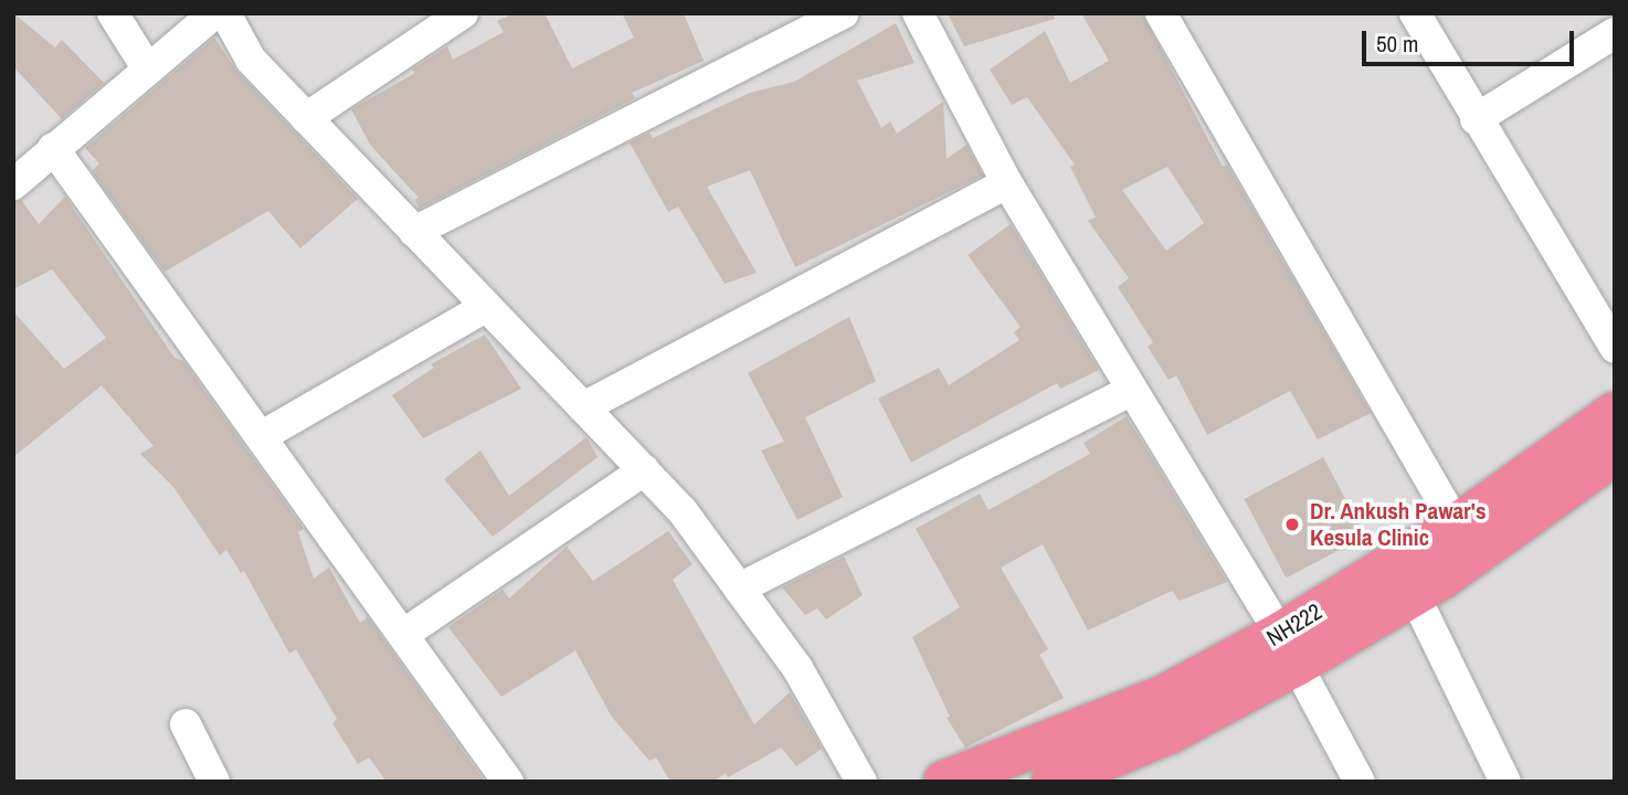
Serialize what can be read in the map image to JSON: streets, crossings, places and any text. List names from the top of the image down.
{
  "streets": {
    "highway": ["NH222"]
  },
  "places": ["Dr. Ankush Pawar's Kesula Clinic"],
  "scale_bar": "50 m"
}
